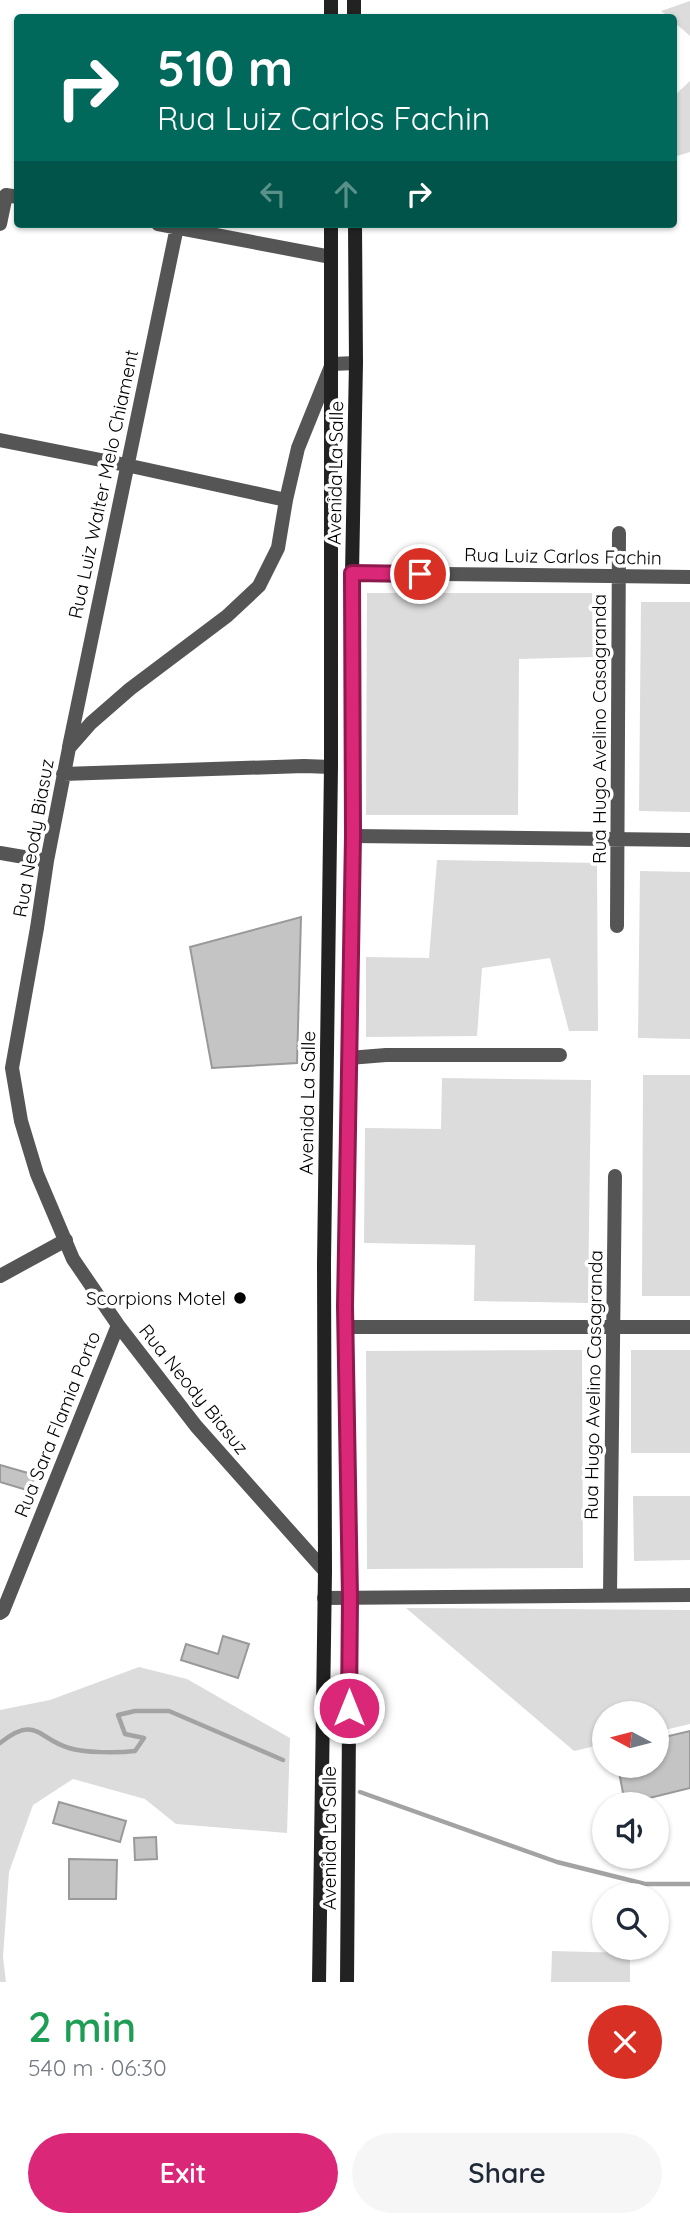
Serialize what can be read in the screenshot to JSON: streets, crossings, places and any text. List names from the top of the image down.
{
  "streets": {
    "main road": ["Avenida La Salle"],
    "street": [
      "Rua Luiz Walter Melo Chiament",
      "Rua Luiz Carlos Fachin",
      "Rua Hugo Avelino Casagranda",
      "Rua Neody Biasuz",
      "Rua Sara Flamia Porto"
    ]
  },
  "crossings": [
    ["Avenida La Salle", "Rua Luiz Carlos Fachin"],
    ["Avenida La Salle", "Rua Neody Biasuz"],
    ["Rua Luiz Walter Melo Chiament", "Rua Neody Biasuz"],
    ["Rua Luiz Carlos Fachin", "Rua Hugo Avelino Casagranda"],
    ["Rua Neody Biasuz", "Rua Sara Flamia Porto"]
  ],
  "places": ["Scorpions Motel"],
  "north": "left",
  "page": {
    "turn": ["510 m", "Rua Luiz Carlos Fachin"],
    "heading": ["2 min", "540 m · 06:30"],
    "buttons": ["Exit", "Share"]
  }
}
